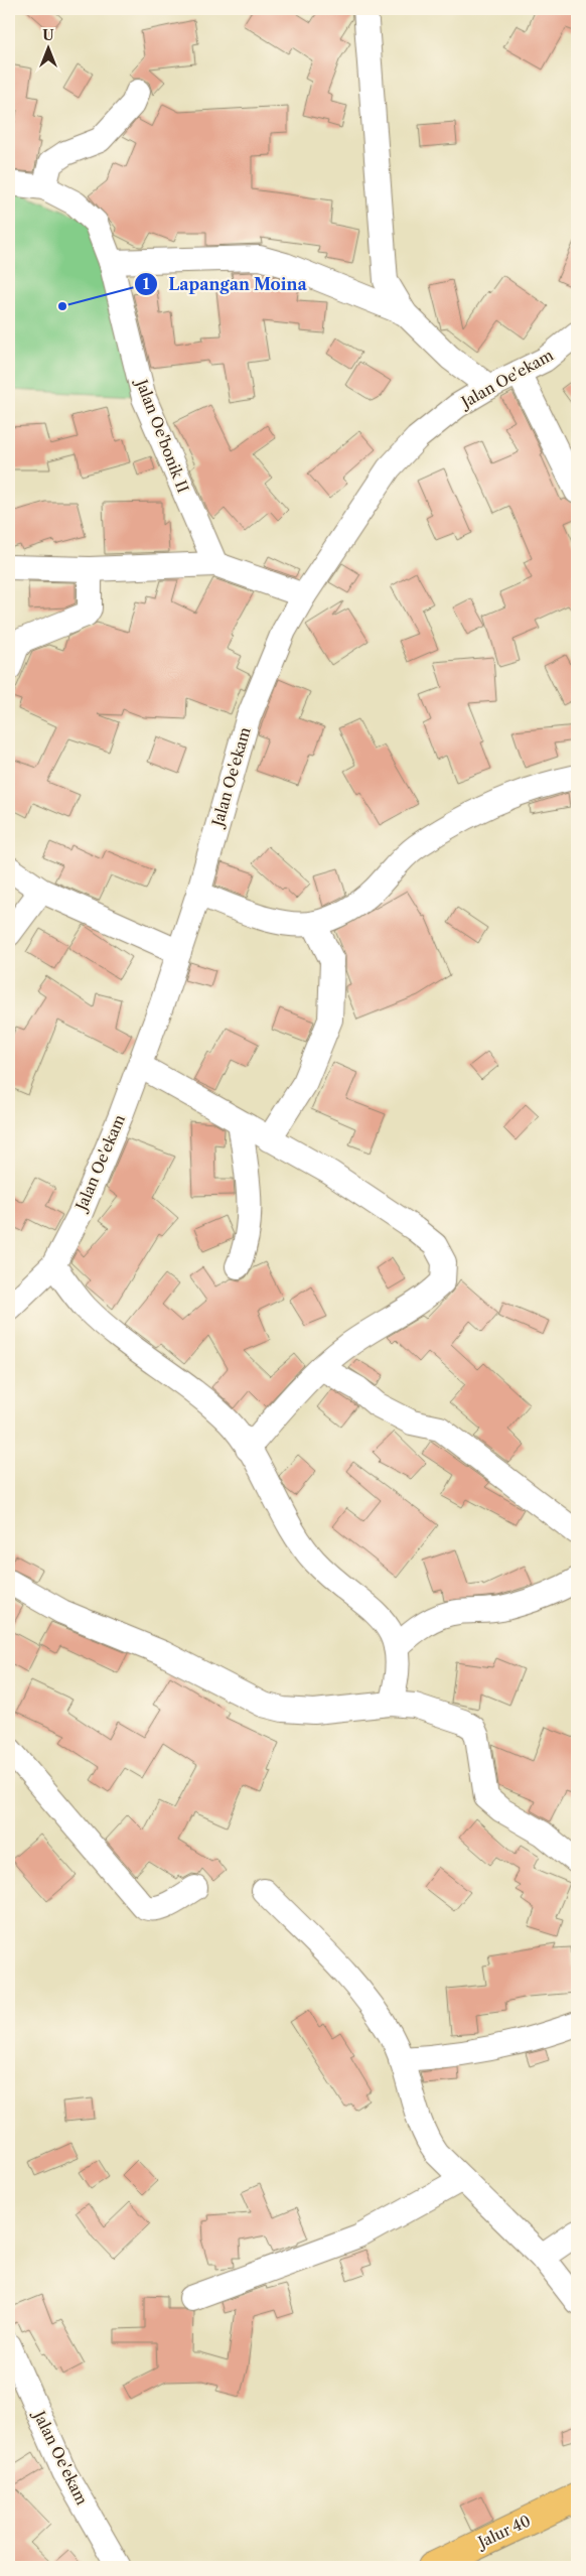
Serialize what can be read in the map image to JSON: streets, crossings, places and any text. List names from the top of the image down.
{
  "streets": {
    "highway": ["Jalur 40"],
    "street": ["Jalan Oe'ekam", "Jalan Oe'bonik II"]
  },
  "places": ["Lapangan Moina"],
  "north": "top"
}
